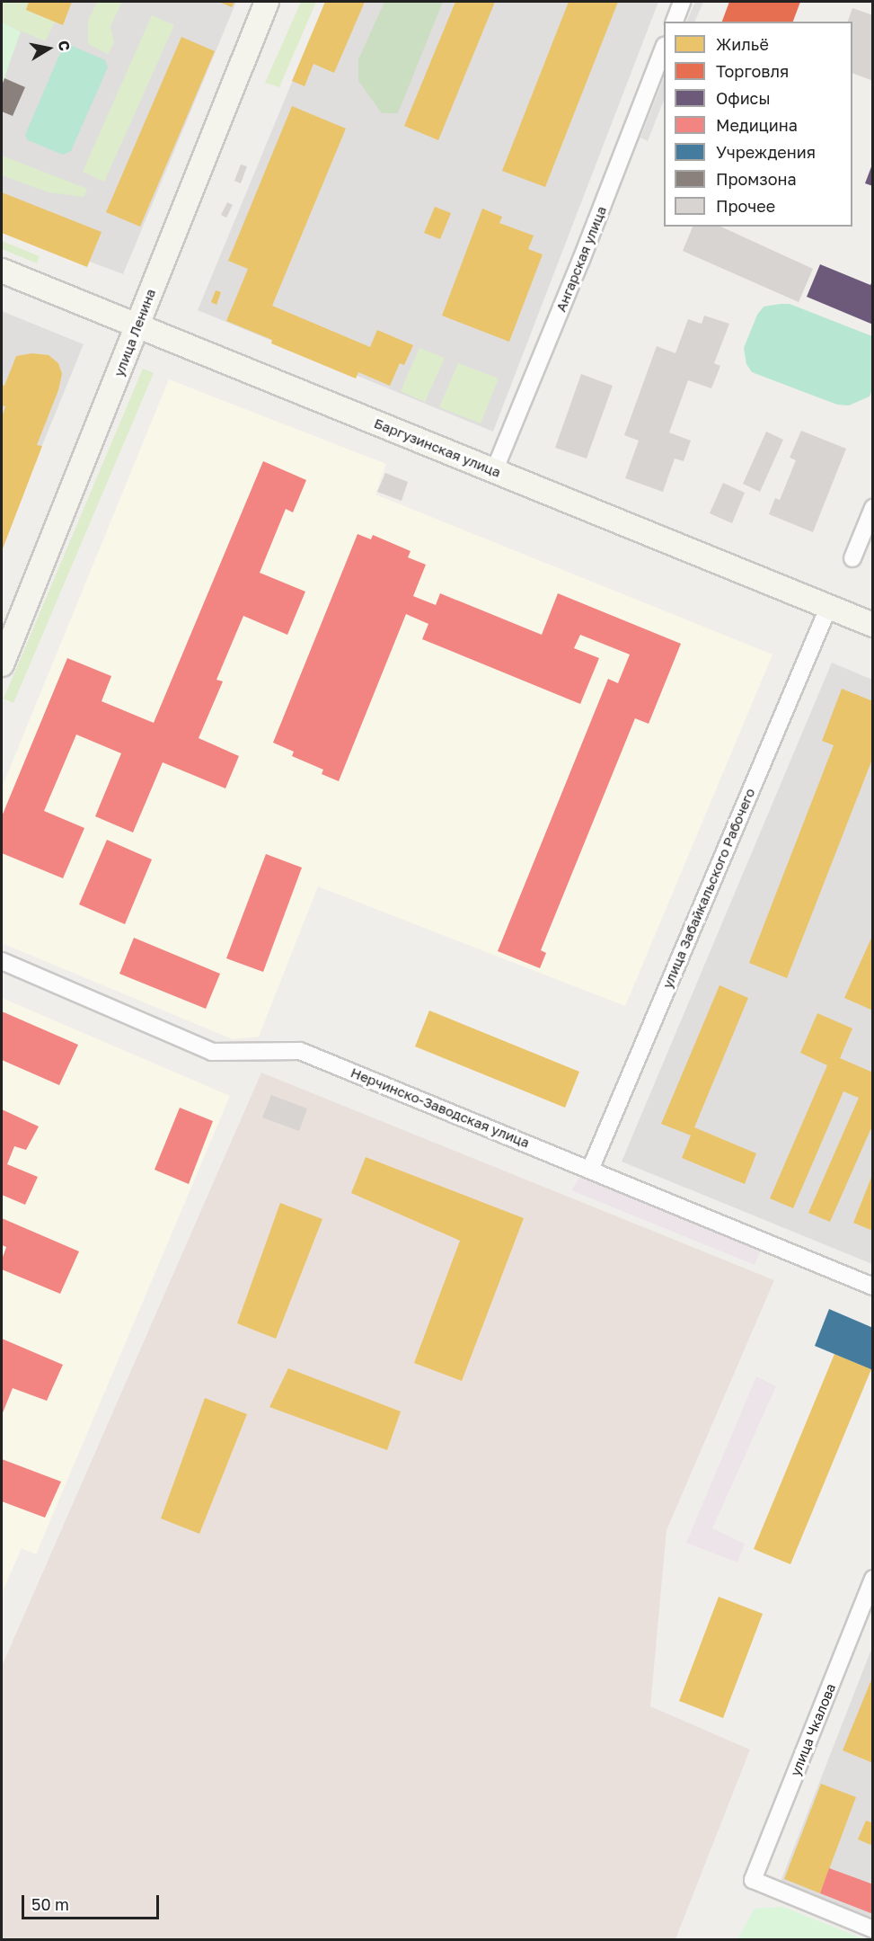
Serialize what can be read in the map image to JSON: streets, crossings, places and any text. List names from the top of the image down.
{
  "streets": {
    "main road": ["улица Ленина", "Баргузинская улица"],
    "street": [
      "Ангарская улица",
      "улица Забайкальского Рабочего",
      "Нерчинско-Заводская улица",
      "улица Чкалова"
    ]
  },
  "crossings": [
    ["Ангарская улица", "Баргузинская улица"],
    ["улица Ленина", "Баргузинская улица"],
    ["Баргузинская улица", "улица Забайкальского Рабочего"],
    ["улица Забайкальского Рабочего", "Нерчинско-Заводская улица"]
  ],
  "legend": [
    "Жильё",
    "Торговля",
    "Офисы",
    "Медицина",
    "Учреждения",
    "Промзона",
    "Прочее"
  ],
  "scale_bar": "50 m",
  "north": "right"
}
